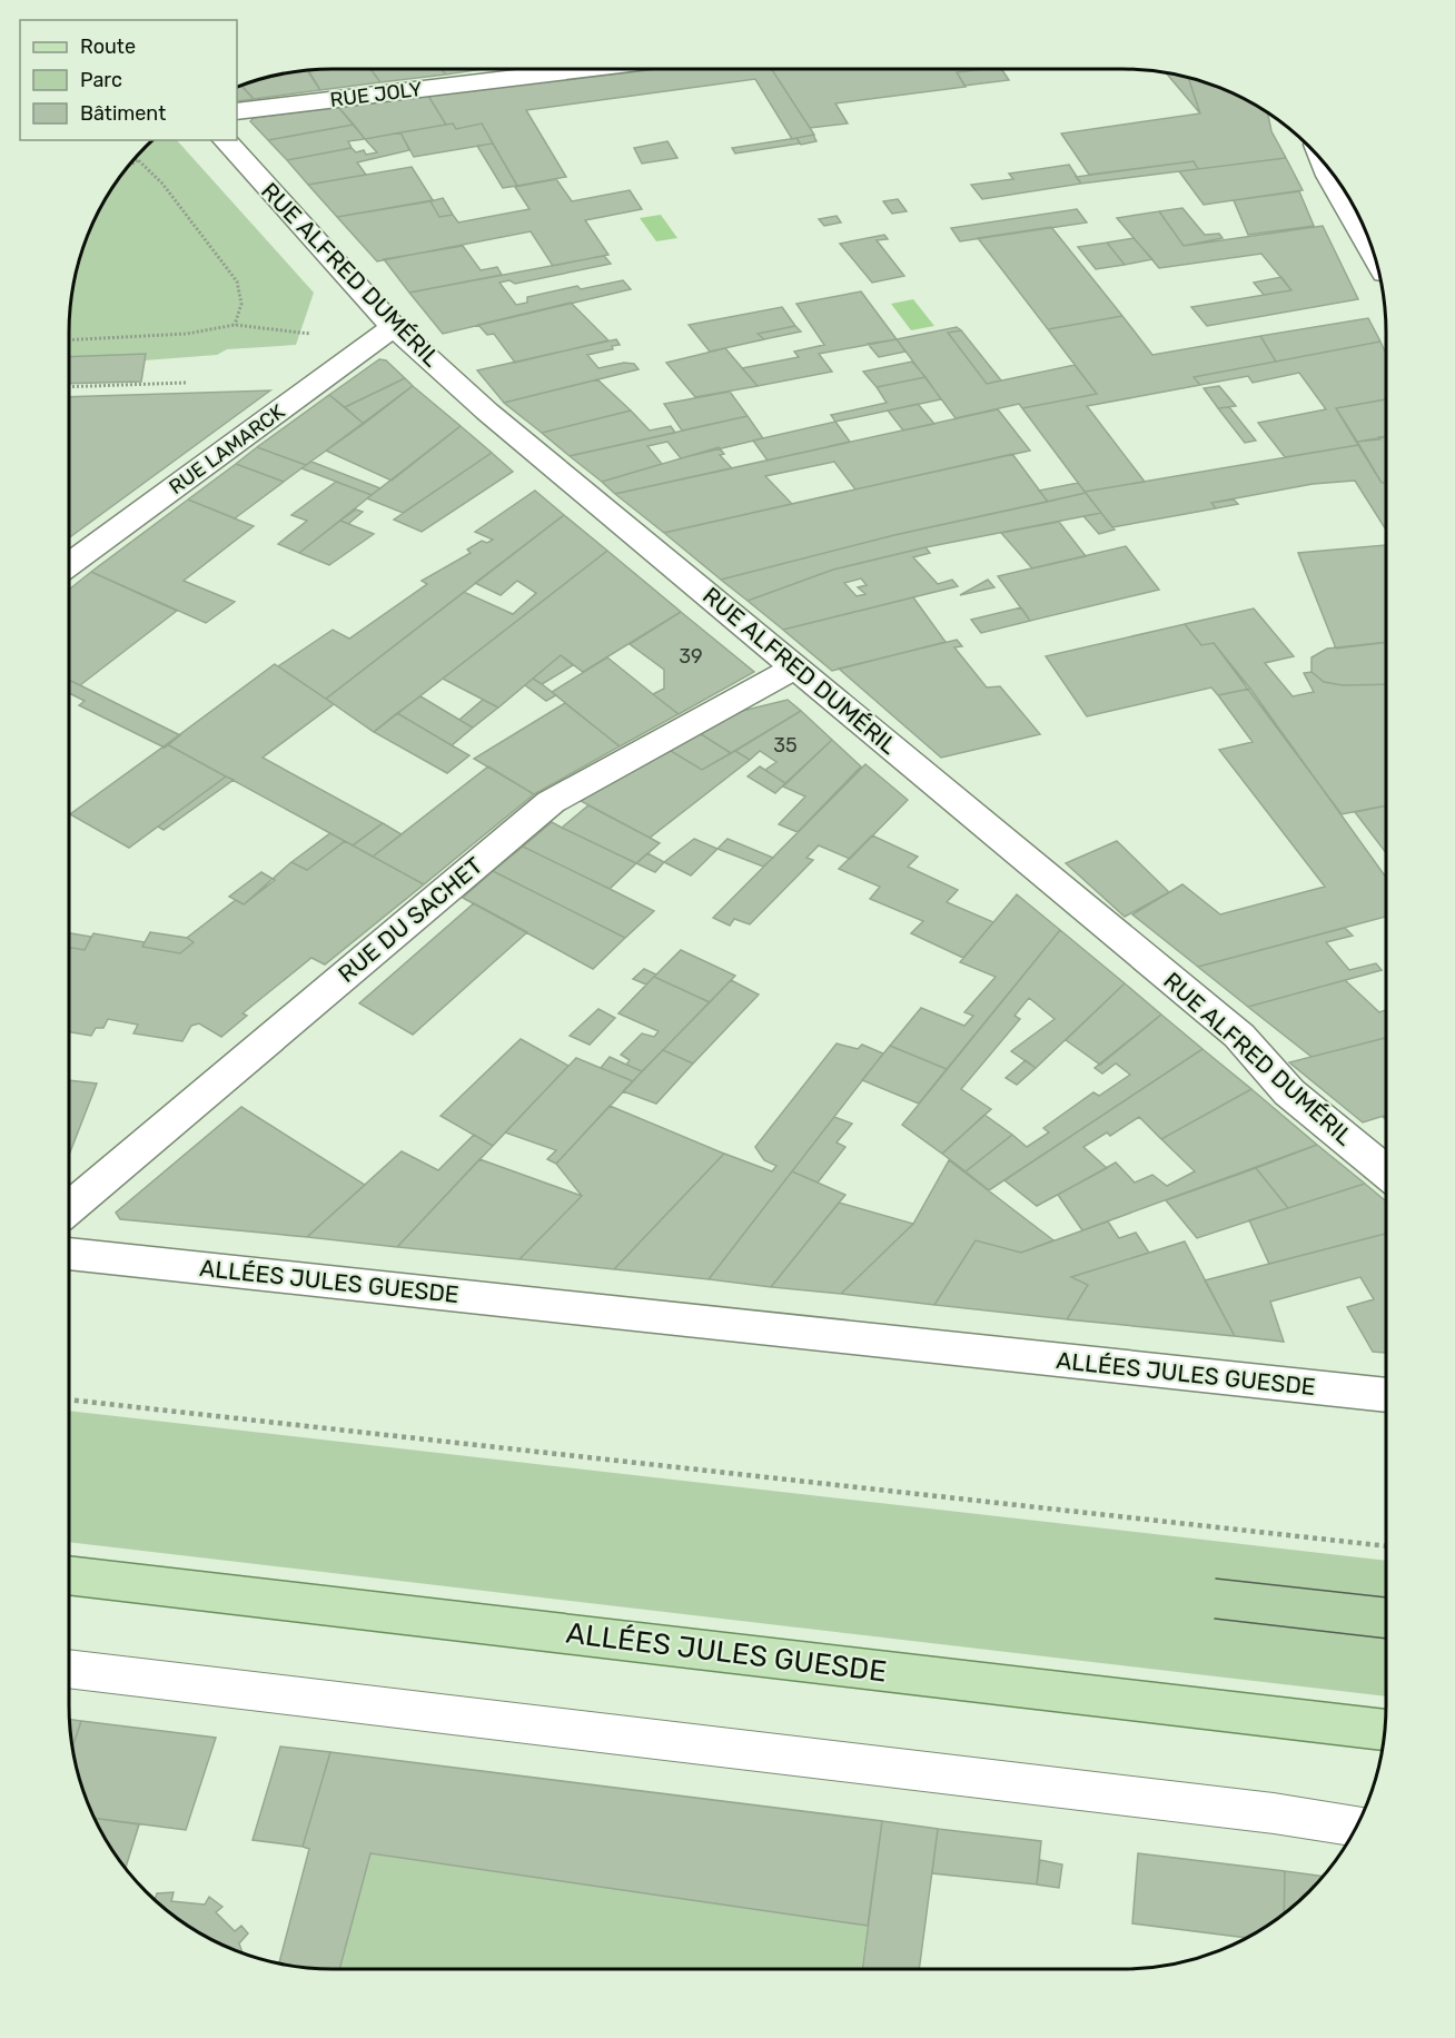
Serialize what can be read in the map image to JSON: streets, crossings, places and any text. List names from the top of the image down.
{
  "streets": {
    "main road": ["ALLÉES JULES GUESDE"],
    "street": [
      "RUE JOLY",
      "RUE ALFRED DUMÉRIL",
      "RUE LAMARCK",
      "RUE DU SACHET"
    ]
  },
  "crossings": [
    ["RUE ALFRED DUMÉRIL", "RUE LAMARCK"],
    ["RUE ALFRED DUMÉRIL", "RUE DU SACHET"]
  ],
  "house_numbers": ["39", "35"],
  "legend": ["Route", "Parc", "Bâtiment"]
}
